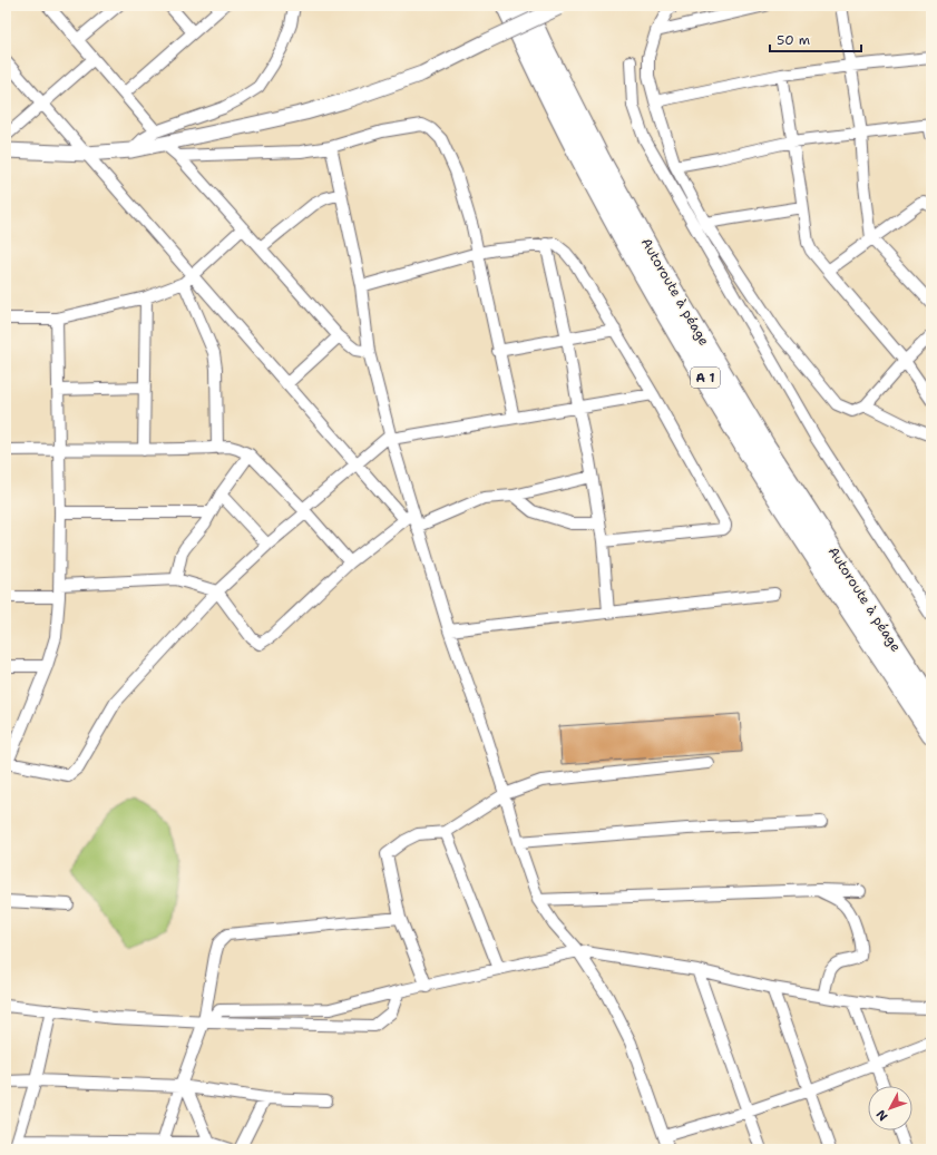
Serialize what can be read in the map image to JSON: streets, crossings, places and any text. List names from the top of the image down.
{
  "streets": {
    "highway": ["Autoroute à péage", "A 1"]
  },
  "scale_bar": "50 m",
  "north": "bottom left"
}
